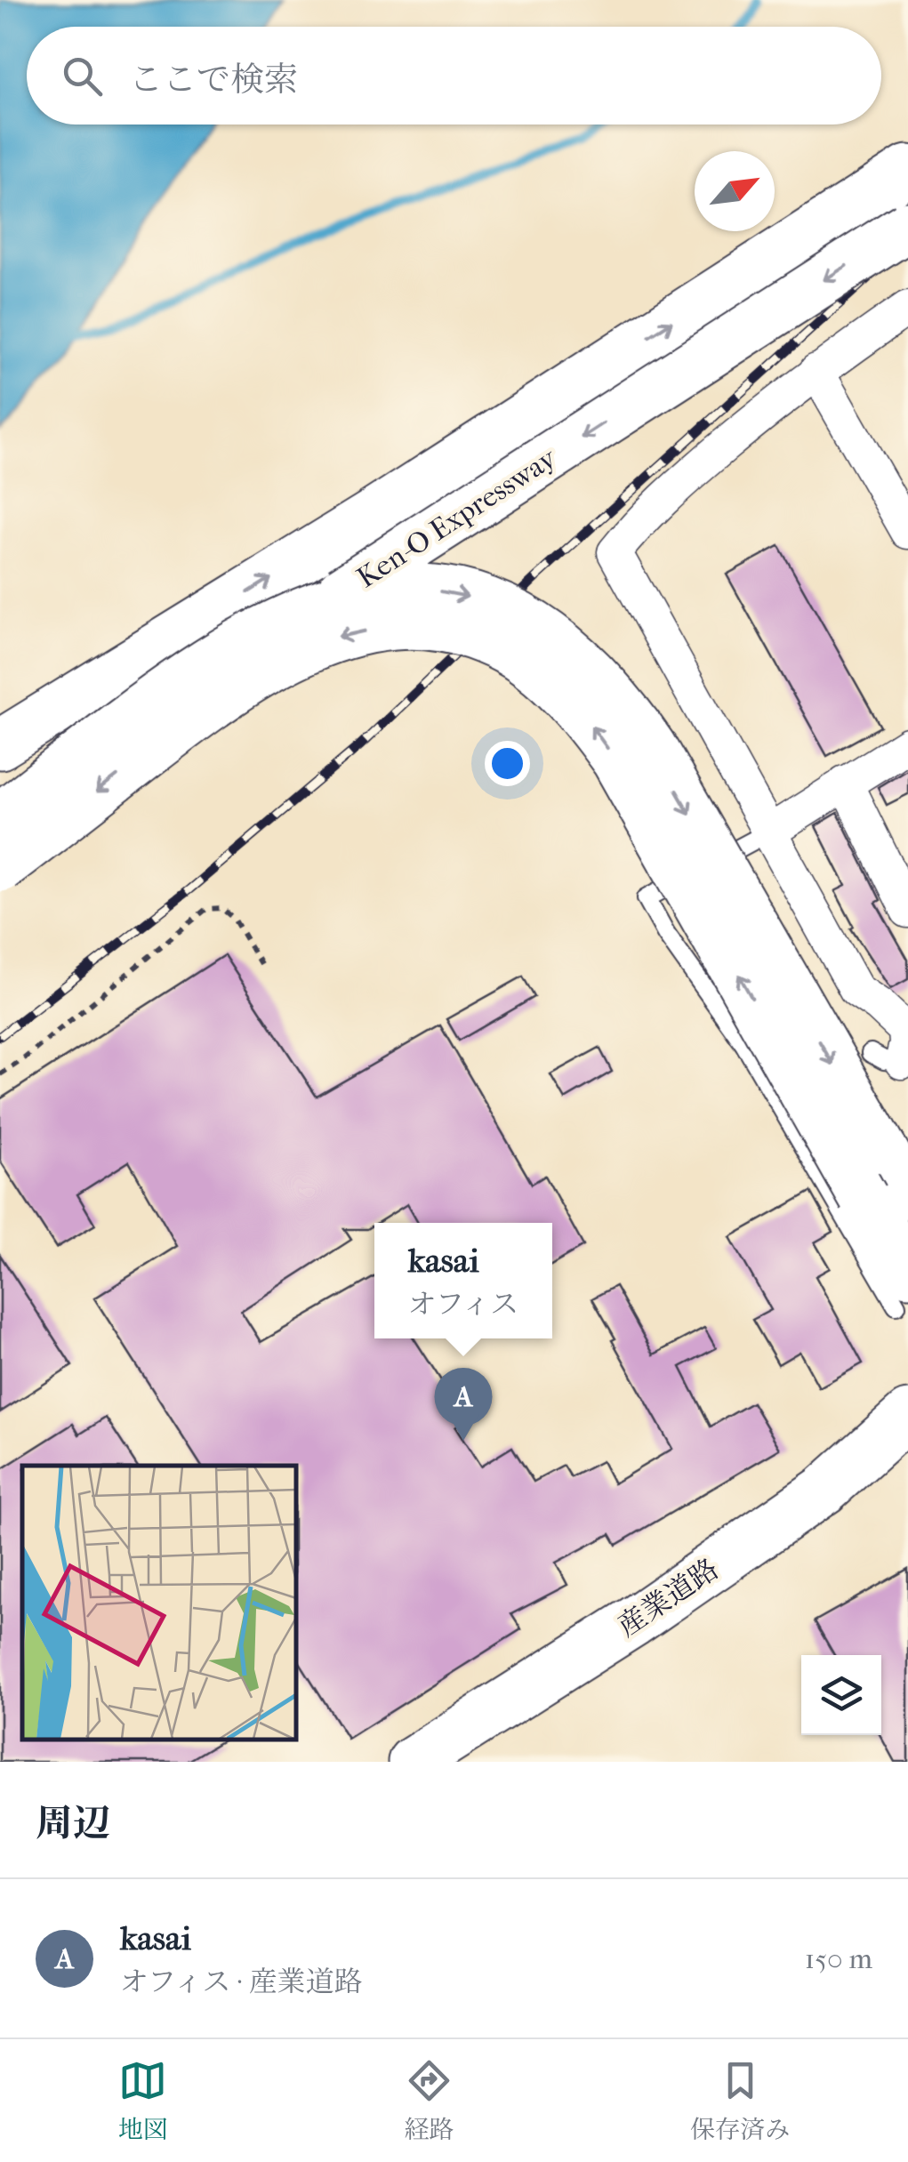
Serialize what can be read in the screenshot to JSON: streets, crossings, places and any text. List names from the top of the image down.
{
  "streets": {
    "main road": ["Ken-O Expressway", "産業道路"]
  },
  "north": "top right",
  "page": {
    "search": "ここで検索",
    "popup": ["kasai", "オフィス"],
    "pins": "A",
    "heading": "周辺",
    "list": [
      {
        "mark": "A",
        "name": "kasai",
        "note": "オフィス · 産業道路",
        "value": "150 m"
      }
    ],
    "nav": ["地図", "経路", "保存済み"]
  }
}
